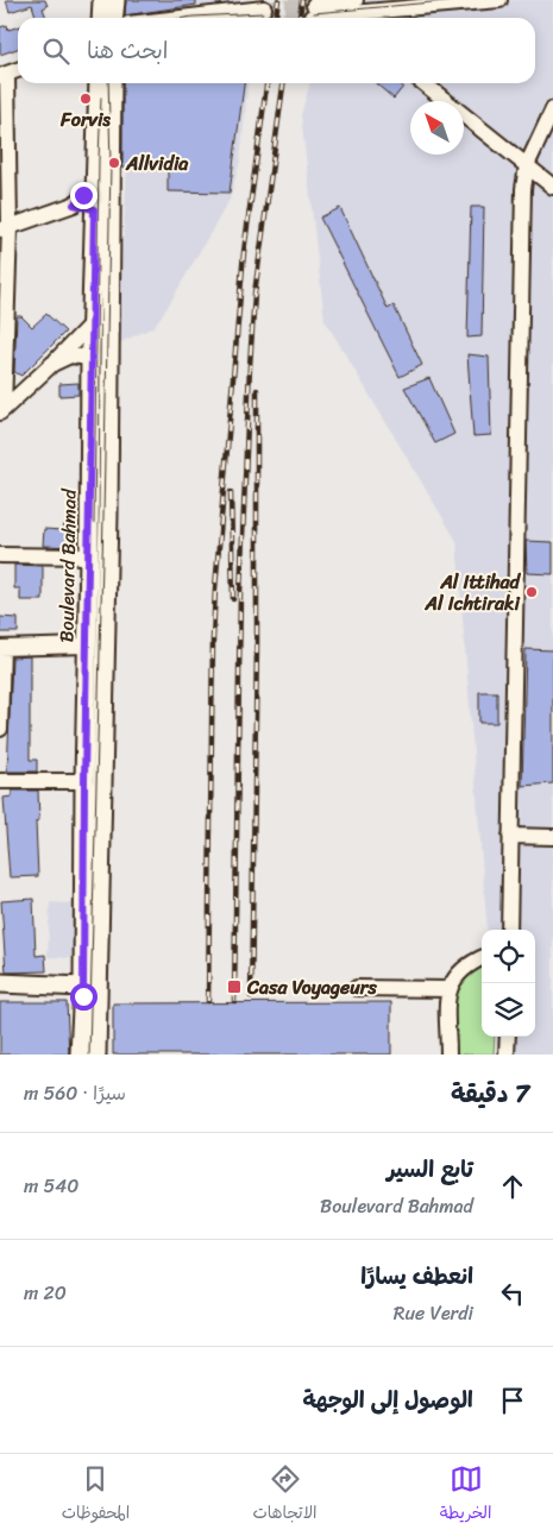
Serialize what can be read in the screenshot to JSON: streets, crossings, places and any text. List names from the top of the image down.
{
  "streets": {
    "main road": ["Boulevard Bahmad"]
  },
  "places": {
    "other": ["Forvis", "Allvidia", "Al Ittihad Al Ichtiraki"],
    "transit": ["Casa Voyageurs"]
  },
  "north": "top left",
  "page": {
    "search": "ابحث هنا",
    "heading": ["7 دقيقة", "سيرًا · 560 m"],
    "list": [
      ["تابع السير", "Boulevard Bahmad", "540 m"],
      ["انعطف يسارًا", "Rue Verdi", "20 m"],
      "الوصول إلى الوجهة"
    ],
    "nav": ["الخريطة", "الاتجاهات", "المحفوظات"]
  }
}
